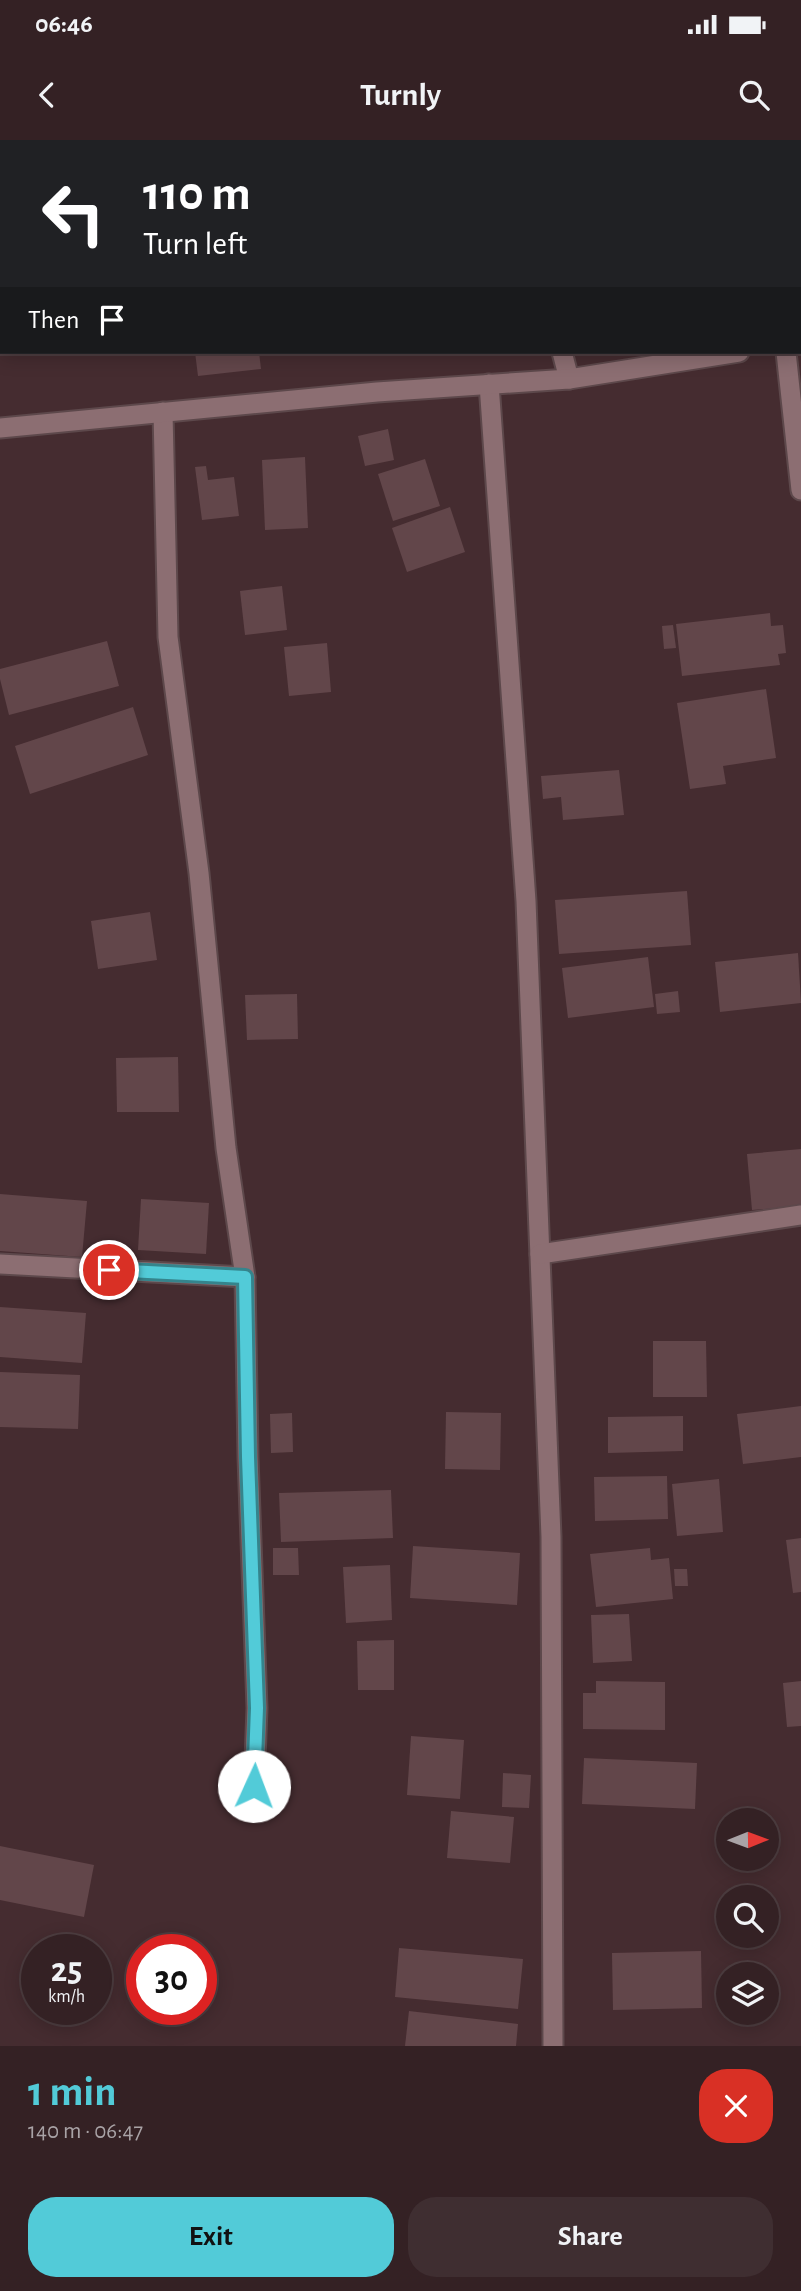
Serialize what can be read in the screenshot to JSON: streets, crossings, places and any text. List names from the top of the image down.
{
  "north": "right",
  "page": {
    "status": "06:46",
    "header": "Turnly",
    "turn": ["110 m", "Turn left"],
    "then": "Then",
    "speed": "25 km/h",
    "limit": "30",
    "heading": ["1 min", "140 m · 06:47"],
    "buttons": ["Exit", "Share"]
  }
}
